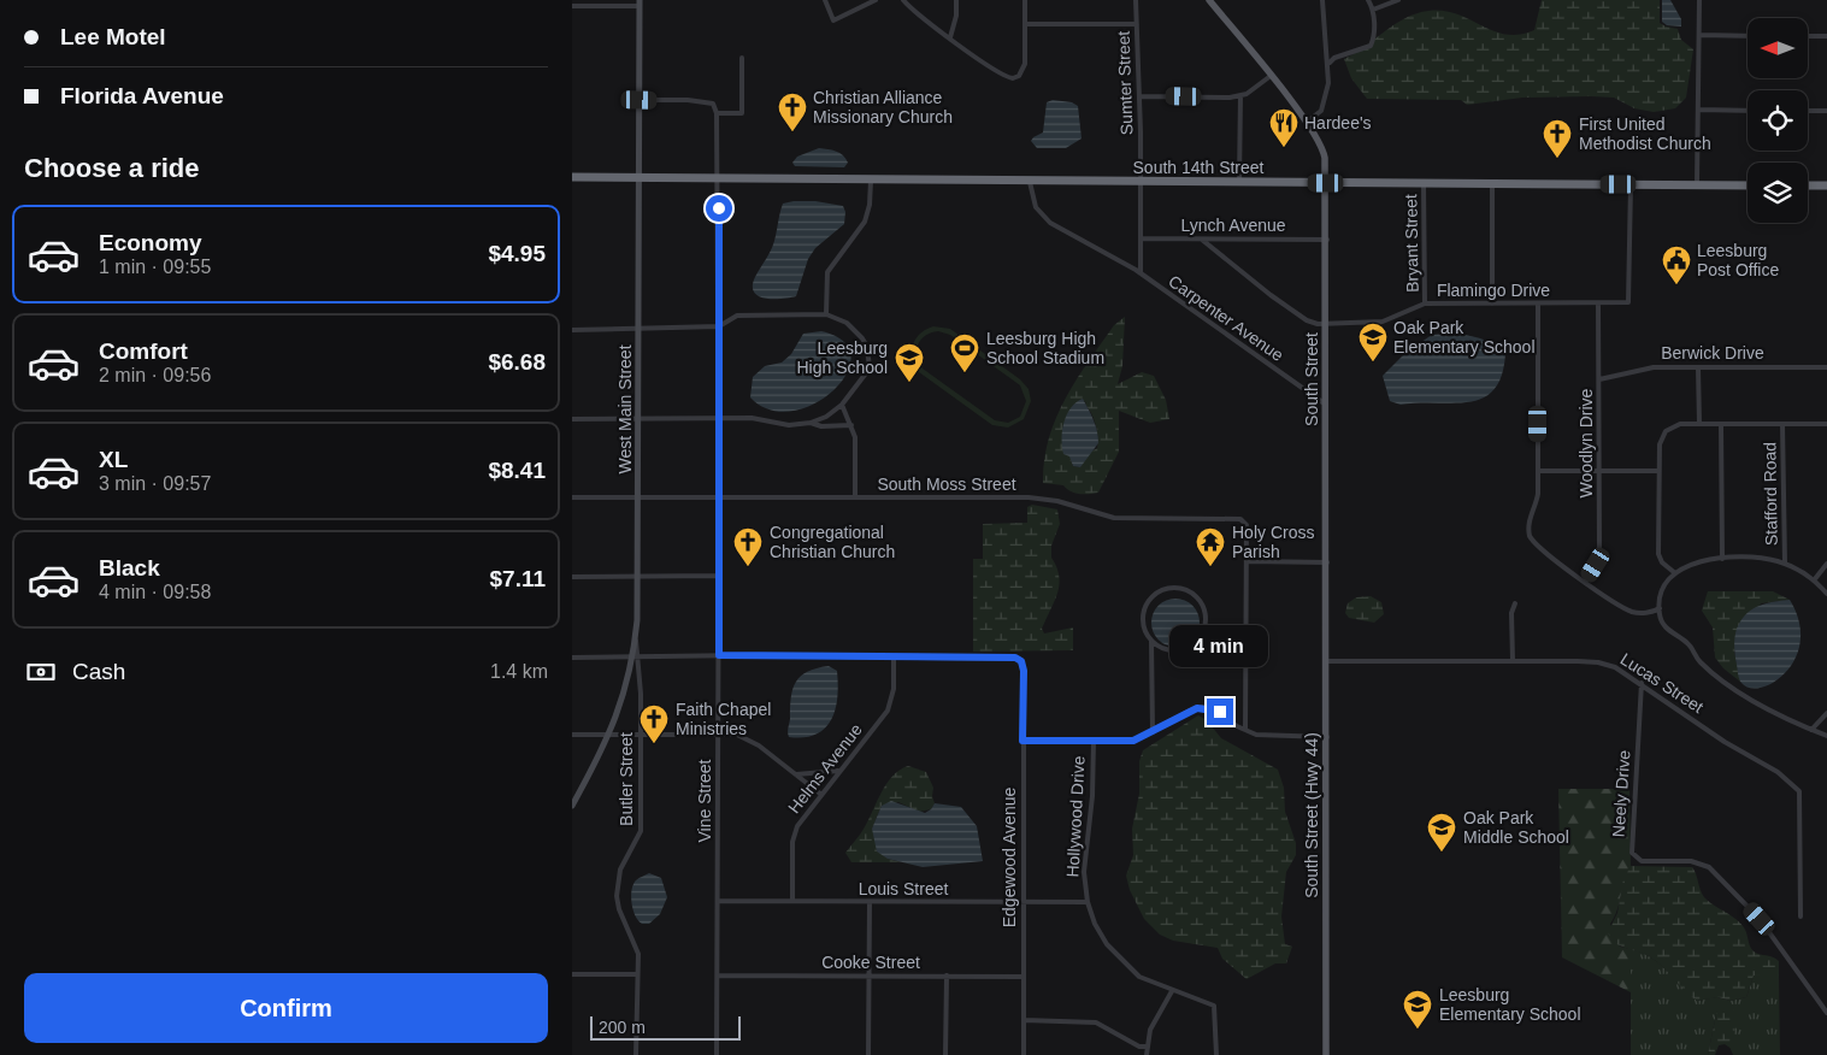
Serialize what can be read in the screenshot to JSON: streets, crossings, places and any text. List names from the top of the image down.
{
  "streets": {
    "highway": ["South 14th Street"],
    "main road": ["South Street", "West Main Street", "South Street (Hwy 44)"],
    "street": [
      "Sumter Street",
      "Lynch Avenue",
      "Bryant Street",
      "Flamingo Drive",
      "Carpenter Avenue",
      "Berwick Drive",
      "Woodlyn Drive",
      "South Moss Street",
      "Stafford Road",
      "Lucas Street",
      "Helms Avenue",
      "Butler Street",
      "Neely Drive",
      "Vine Street",
      "Hollywood Drive",
      "Edgewood Avenue",
      "Louis Street",
      "Cooke Street"
    ]
  },
  "crossings": [
    ["Sumter Street", "South 14th Street"],
    ["Sumter Street", "Lynch Avenue"],
    ["Sumter Street", "Carpenter Avenue"],
    ["South 14th Street", "Bryant Street"],
    ["South 14th Street", "Flamingo Drive"],
    ["South 14th Street", "South Street"],
    ["South 14th Street", "West Main Street"],
    ["South 14th Street", "Vine Street"],
    ["Lynch Avenue", "South Street"],
    ["Bryant Street", "Flamingo Drive"],
    ["Flamingo Drive", "South Street"],
    ["Flamingo Drive", "Woodlyn Drive"],
    ["Carpenter Avenue", "South Street"],
    ["Berwick Drive", "Woodlyn Drive"],
    ["South Street", "South Street (Hwy 44)"],
    ["West Main Street", "South Moss Street"],
    ["West Main Street", "Butler Street"],
    ["South Moss Street", "Vine Street"],
    ["Lucas Street", "Neely Drive"],
    ["Lucas Street", "South Street (Hwy 44)"],
    ["Helms Avenue", "Edgewood Avenue"],
    ["Helms Avenue", "Louis Street"],
    ["Vine Street", "Louis Street"],
    ["Vine Street", "Cooke Street"],
    ["Hollywood Drive", "Louis Street"],
    ["Edgewood Avenue", "Louis Street"],
    ["Edgewood Avenue", "Cooke Street"]
  ],
  "places": {
    "church": [
      "Christian Alliance Missionary Church",
      "First United Methodist Church",
      "Congregational Christian Church",
      "Faith Chapel Ministries"
    ],
    "restaurant": ["Hardee's"],
    "public building": ["Leesburg Post Office"],
    "school or university": [
      "Oak Park Elementary School",
      "Leesburg High School",
      "Oak Park Middle School",
      "Leesburg Elementary School"
    ],
    "sports": ["Leesburg High School Stadium"],
    "temple": ["Holy Cross Parish"]
  },
  "scale_bar": "200 m",
  "north": "left",
  "page": {
    "banner": ["Lee Motel", "Florida Avenue"],
    "heading": "Choose a ride",
    "list": [
      {
        "name": "Economy",
        "note": "1 min · 09:55",
        "value": "$4.95"
      },
      {
        "name": "Comfort",
        "note": "2 min · 09:56",
        "value": "$6.68"
      },
      {
        "name": "XL",
        "note": "3 min · 09:57",
        "value": "$8.41"
      },
      {
        "name": "Black",
        "note": "4 min · 09:58",
        "value": "$7.11"
      }
    ],
    "bubble": "4 min",
    "pay": ["Cash", "1.4 km"],
    "buttons": "Confirm",
    "scale": "200 m"
  }
}
